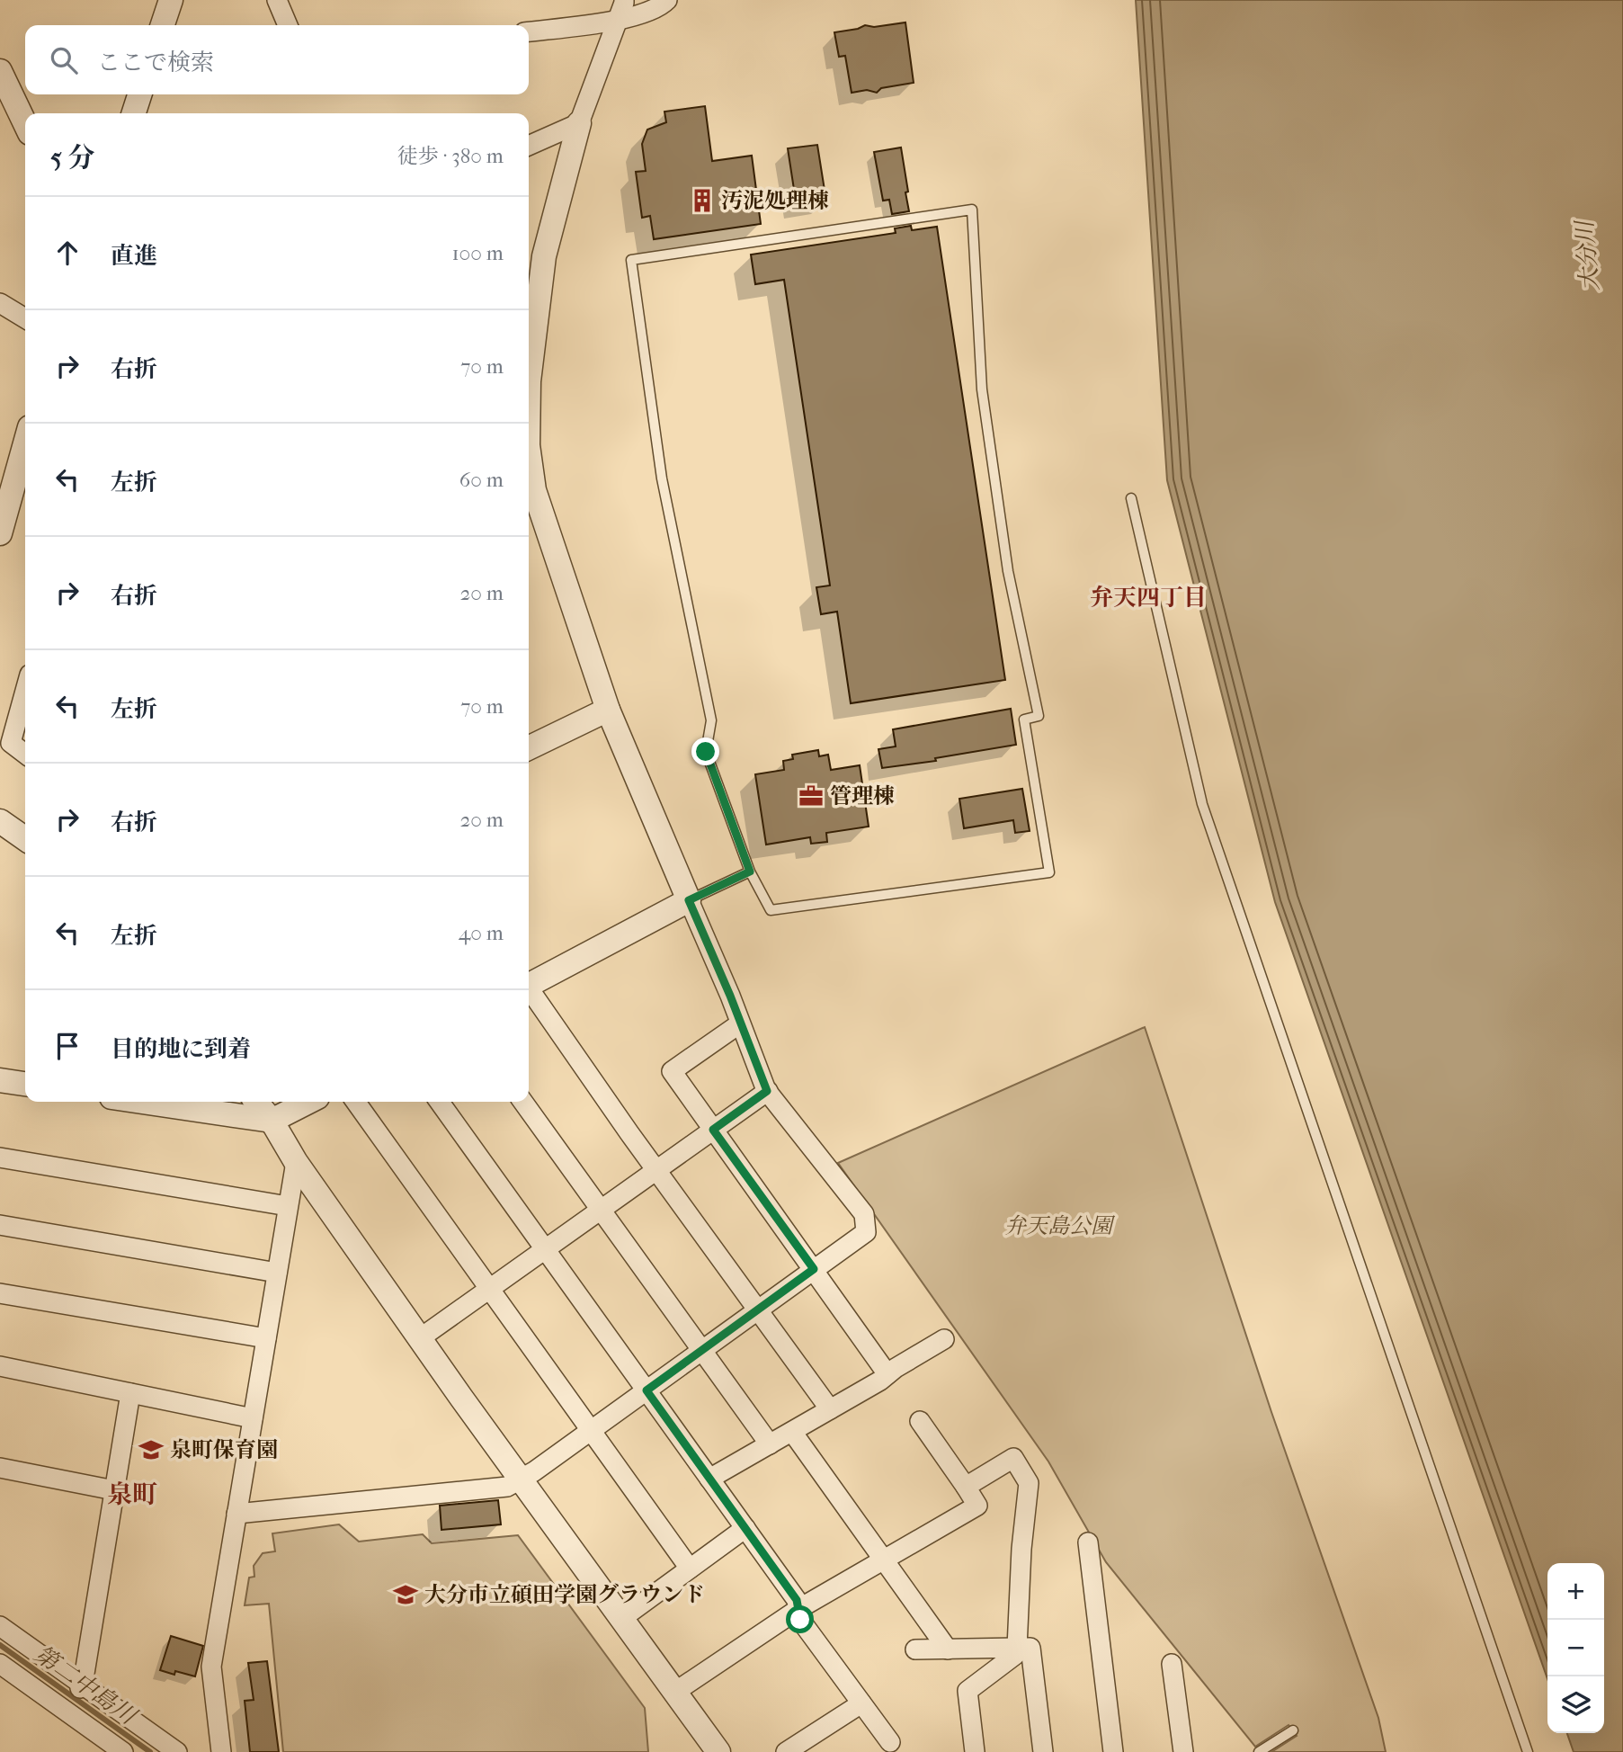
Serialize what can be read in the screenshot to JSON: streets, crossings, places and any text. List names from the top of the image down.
{
  "districts": ["弁天四丁目", "泉町"],
  "water": ["大分川", "第二中島川"],
  "parks": ["弁天島公園"],
  "places": {
    "building": ["汚泥処理棟"],
    "office": ["管理棟"],
    "school or university": ["泉町保育園", "大分市立碩田学園グラウンド"]
  },
  "page": {
    "search": "ここで検索",
    "heading": ["5 分", "徒歩 · 380 m"],
    "list": [
      ["直進", "100 m"],
      ["右折", "70 m"],
      ["左折", "60 m"],
      ["右折", "20 m"],
      ["左折", "70 m"],
      ["右折", "20 m"],
      ["左折", "40 m"],
      "目的地に到着"
    ],
    "map_buttons": ["+", "−"]
  }
}
